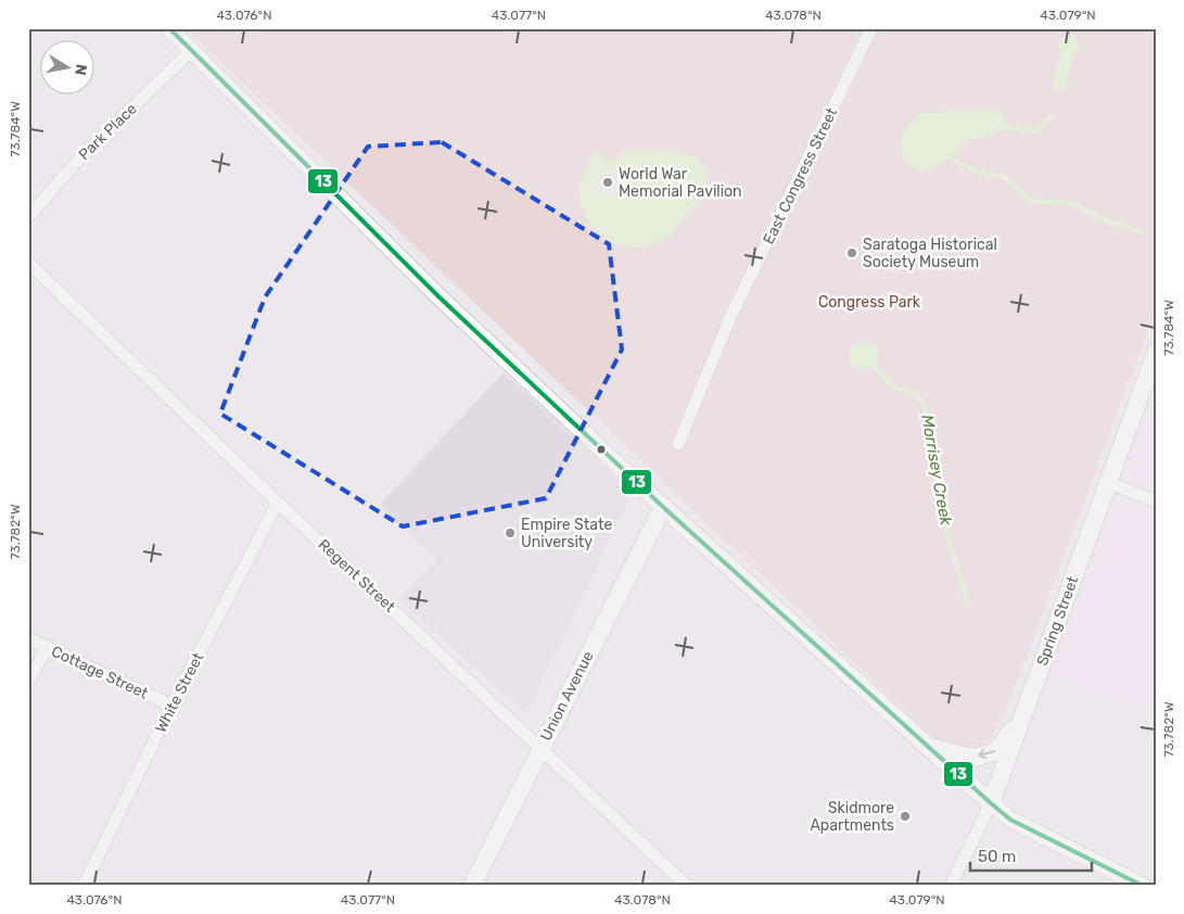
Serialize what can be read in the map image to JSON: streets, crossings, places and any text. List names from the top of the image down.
{
  "streets": {
    "main road": ["Spring Street", "Union Avenue"],
    "street": [
      "Park Place",
      "East Congress Street",
      "Regent Street",
      "Cottage Street",
      "White Street"
    ]
  },
  "crossings": [
    ["Regent Street", "White Street"],
    ["Regent Street", "Union Avenue"],
    ["Cottage Street", "White Street"]
  ],
  "water": ["Morrisey Creek"],
  "parks": ["Congress Park"],
  "places": [
    "World War Memorial Pavilion",
    "Saratoga Historical Society Museum",
    "Empire State University",
    "Skidmore Apartments"
  ],
  "lines": ["transit line 13"],
  "scale_bar": "50 m",
  "north": "right",
  "coordinates": [
    "43.076°N",
    "43.077°N",
    "43.078°N",
    "43.079°N",
    "73.784°W",
    "73.782°W"
  ]
}
